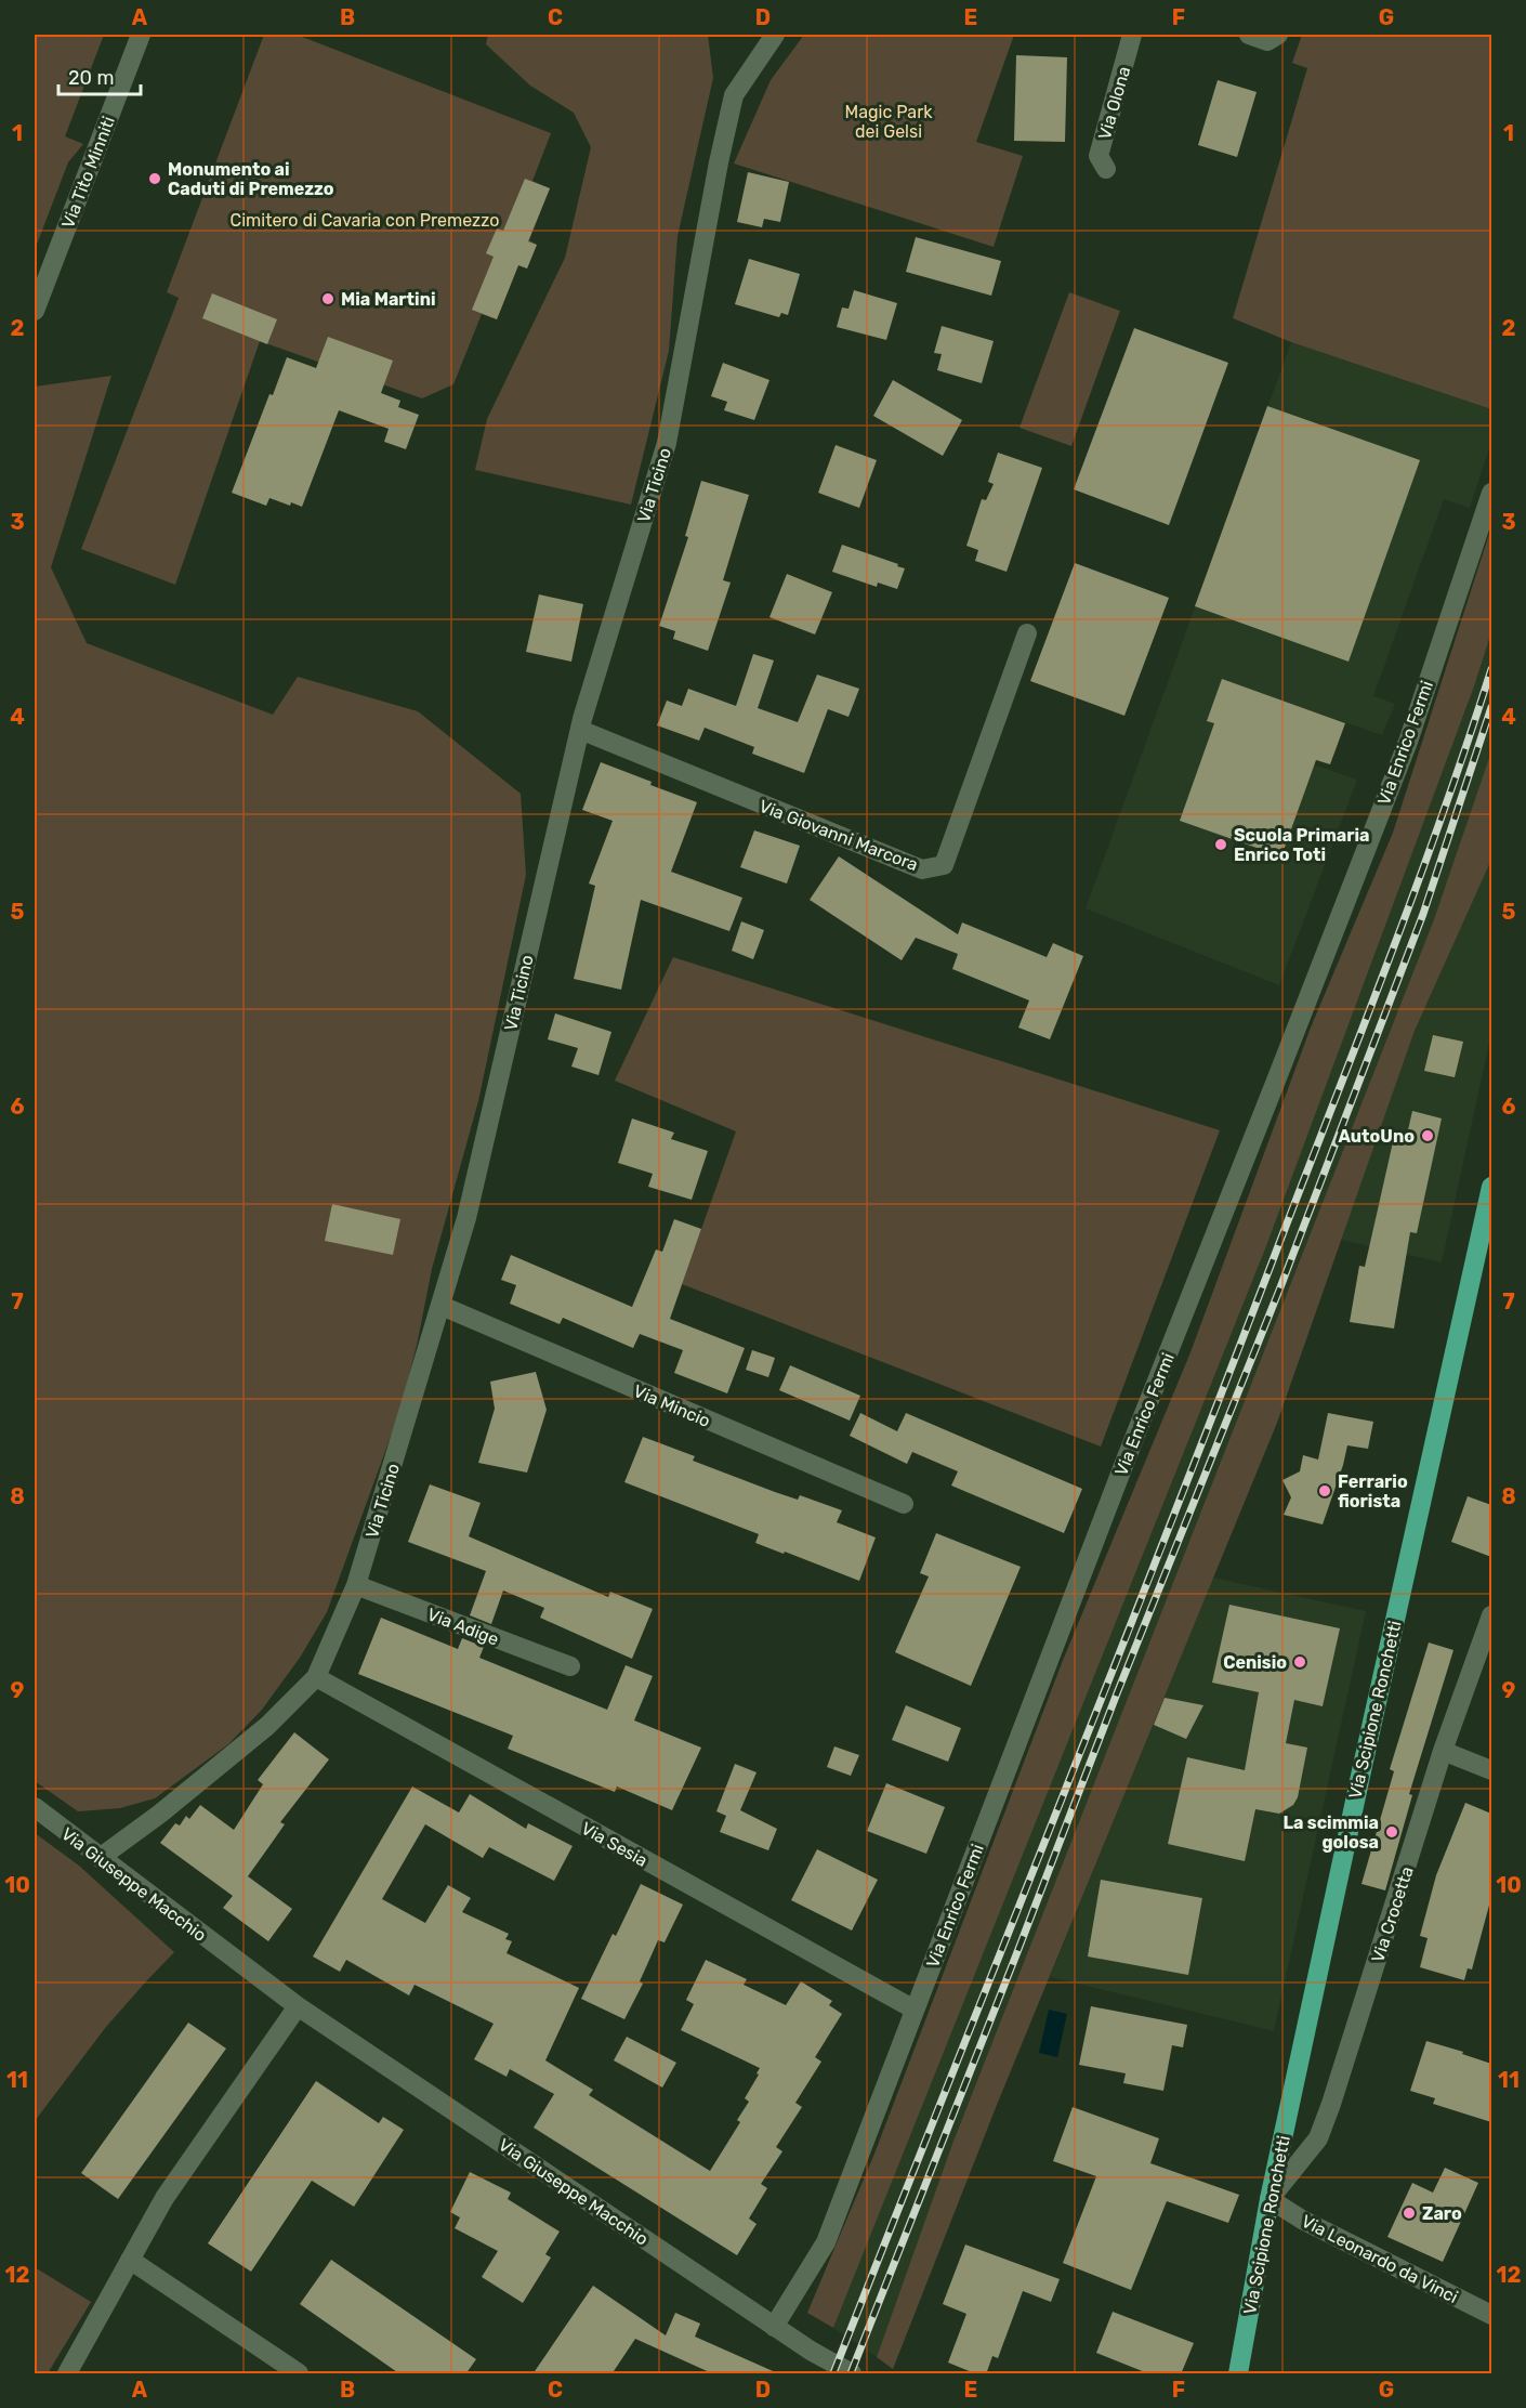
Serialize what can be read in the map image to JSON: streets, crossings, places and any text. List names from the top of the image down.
{
  "streets": {
    "main road": ["Via Scipione Ronchetti"],
    "street": [
      "Via Olona",
      "Via Tito Minniti",
      "Via Ticino",
      "Via Enrico Fermi",
      "Via Giovanni Marcora",
      "Via Mincio",
      "Via Adige",
      "Via Sesia",
      "Via Giuseppe Macchio",
      "Via Crocetta",
      "Via Leonardo da Vinci"
    ]
  },
  "crossings": [
    ["Via Ticino", "Via Giovanni Marcora"],
    ["Via Ticino", "Via Mincio"],
    ["Via Ticino", "Via Adige"],
    ["Via Ticino", "Via Sesia"],
    ["Via Ticino", "Via Giuseppe Macchio"],
    ["Via Enrico Fermi", "Via Sesia"],
    ["Via Enrico Fermi", "Via Giuseppe Macchio"],
    ["Via Scipione Ronchetti", "Via Crocetta"],
    ["Via Scipione Ronchetti", "Via Leonardo da Vinci"],
    ["Via Crocetta", "Via Leonardo da Vinci"]
  ],
  "parks": ["Magic Park dei Gelsi", "Cimitero di Cavaria con Premezzo"],
  "places": [
    "Monumento ai Caduti di Premezzo",
    "Mia Martini",
    "Scuola Primaria Enrico Toti",
    "AutoUno",
    "Ferrario fiorista",
    "Cenisio",
    "La scimmia golosa",
    "Zaro"
  ],
  "scale_bar": "20 m",
  "grid": {
    "columns": [
      "A",
      "B",
      "C",
      "D",
      "E",
      "F",
      "G"
    ],
    "rows": [
      "1",
      "2",
      "3",
      "4",
      "5",
      "6",
      "7",
      "8",
      "9",
      "10",
      "11",
      "12"
    ]
  }
}
